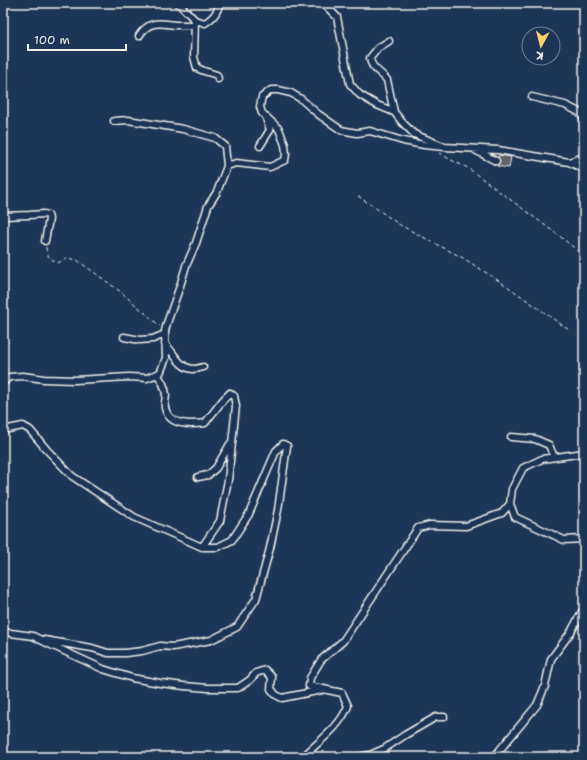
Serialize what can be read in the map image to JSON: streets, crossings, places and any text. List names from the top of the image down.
{
  "scale_bar": "100 m",
  "north": "bottom"
}
